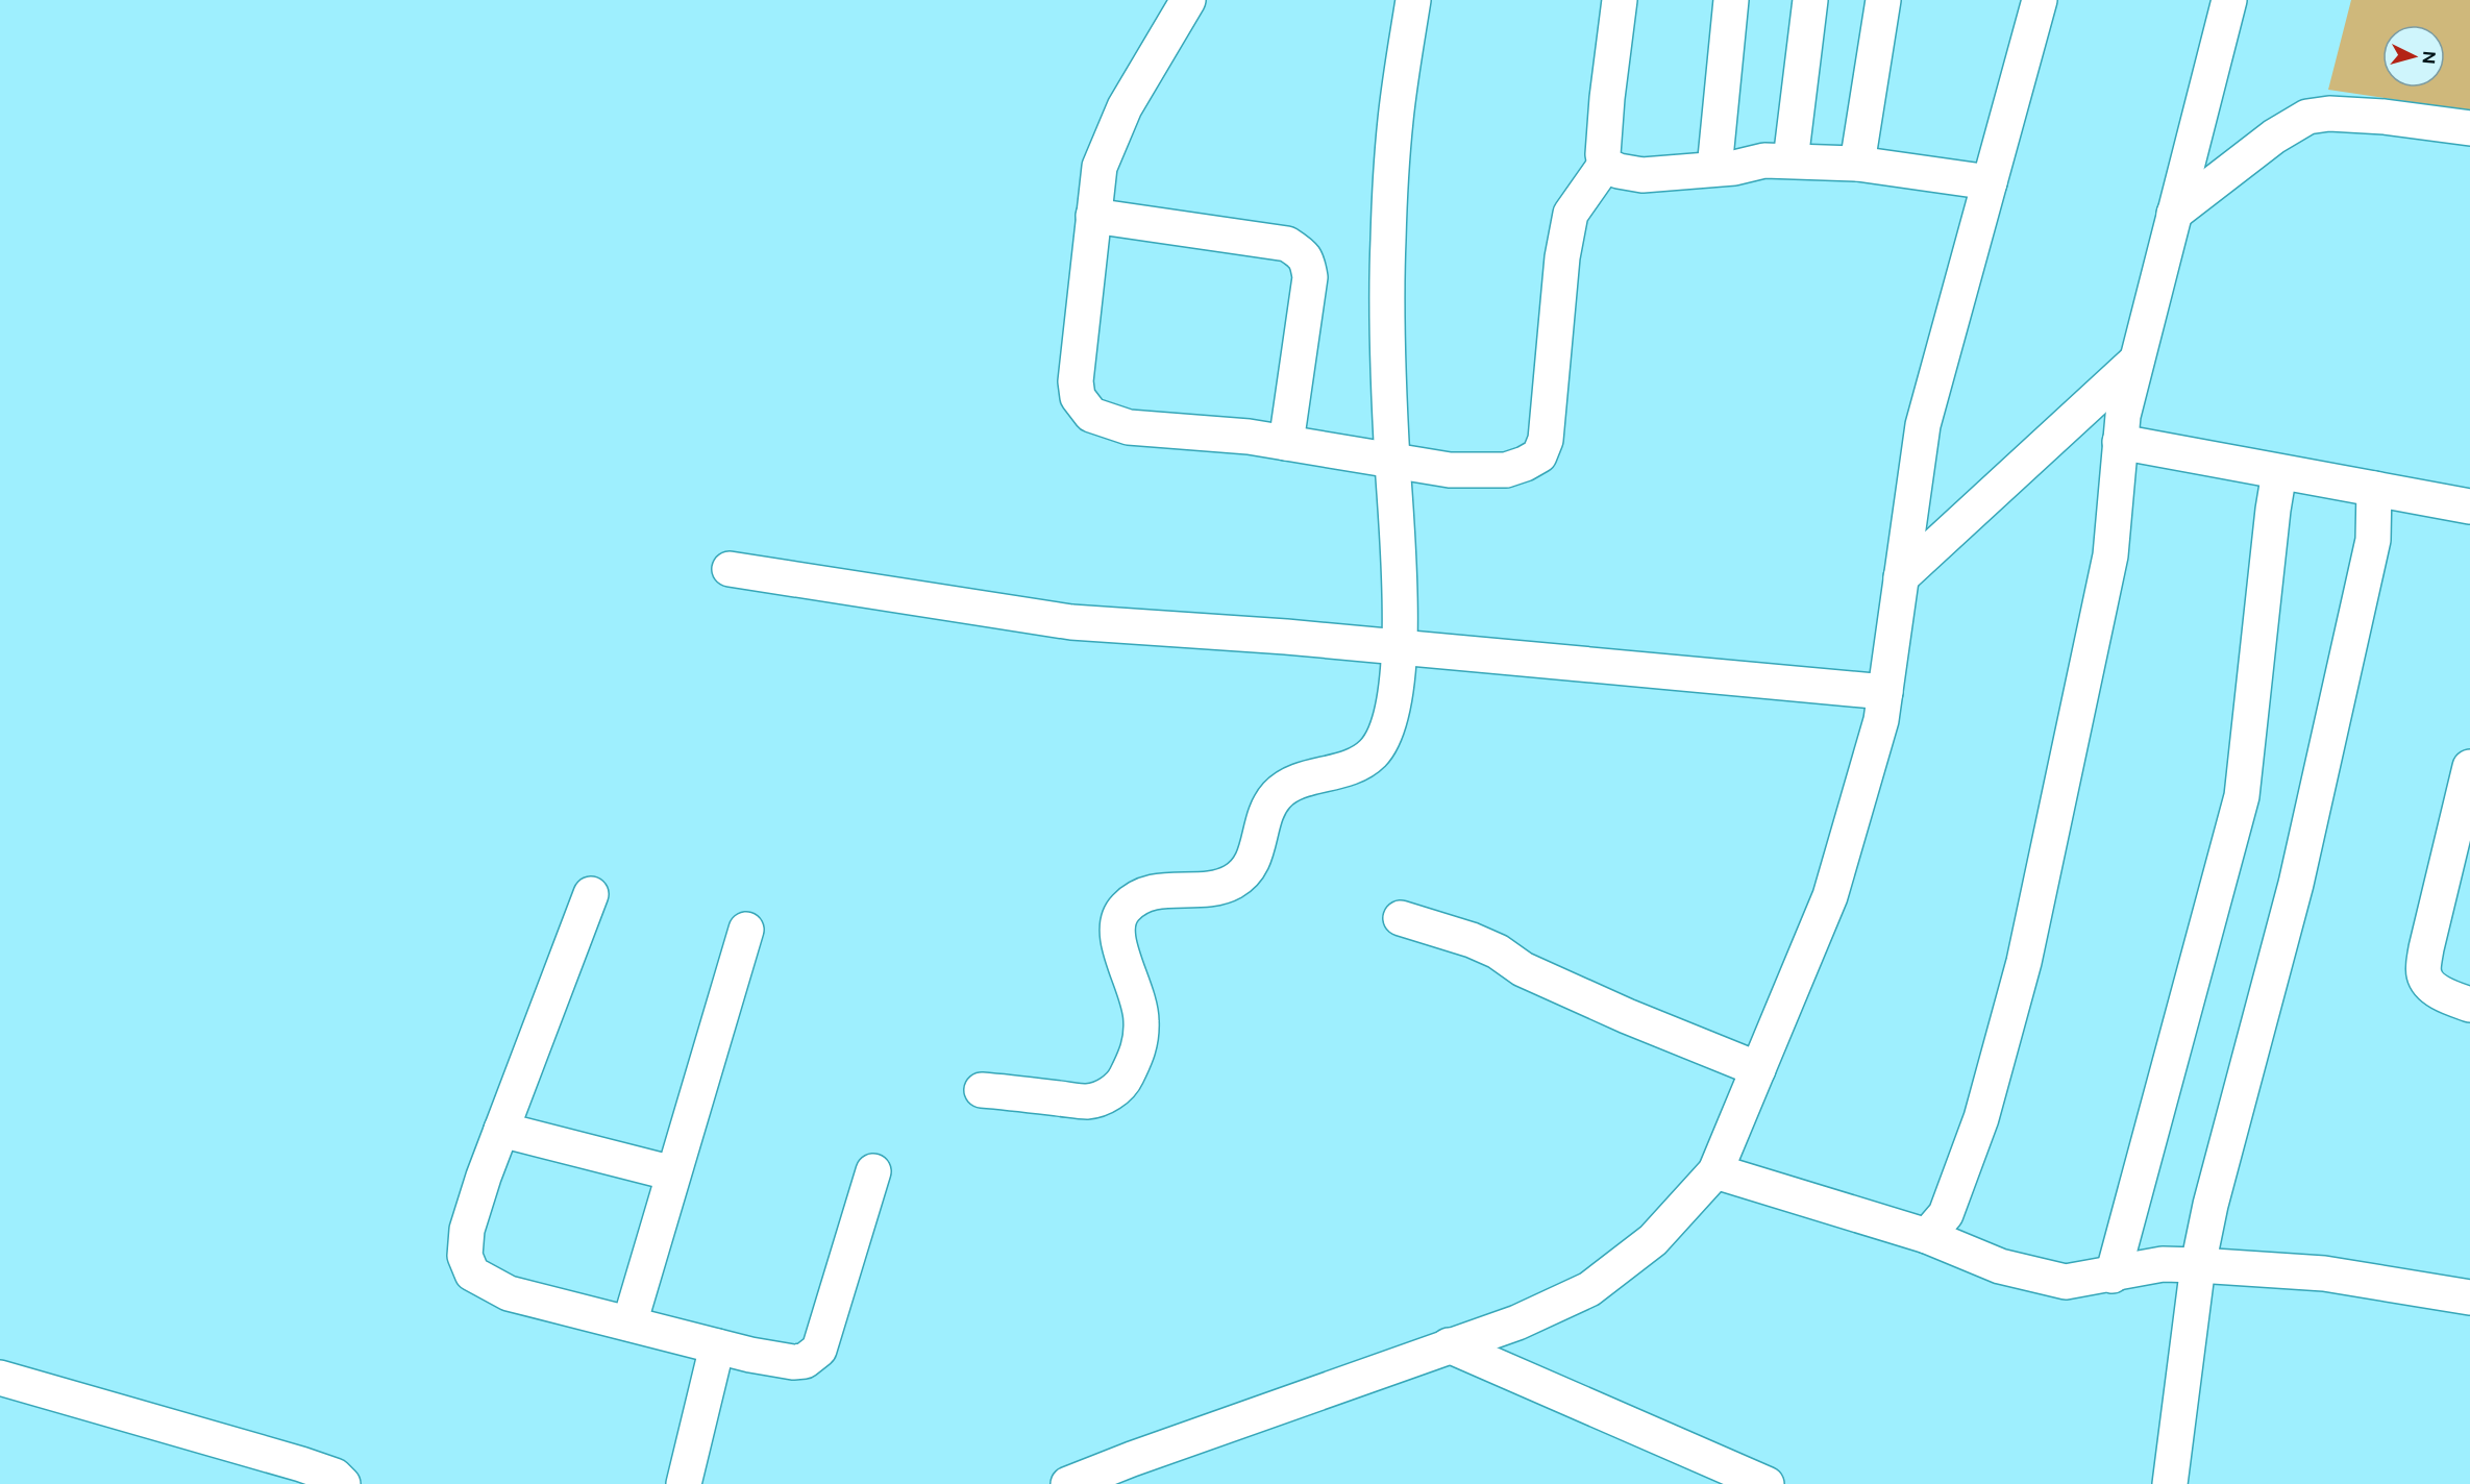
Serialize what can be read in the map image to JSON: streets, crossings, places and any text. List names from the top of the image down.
{
  "north": "right"
}
